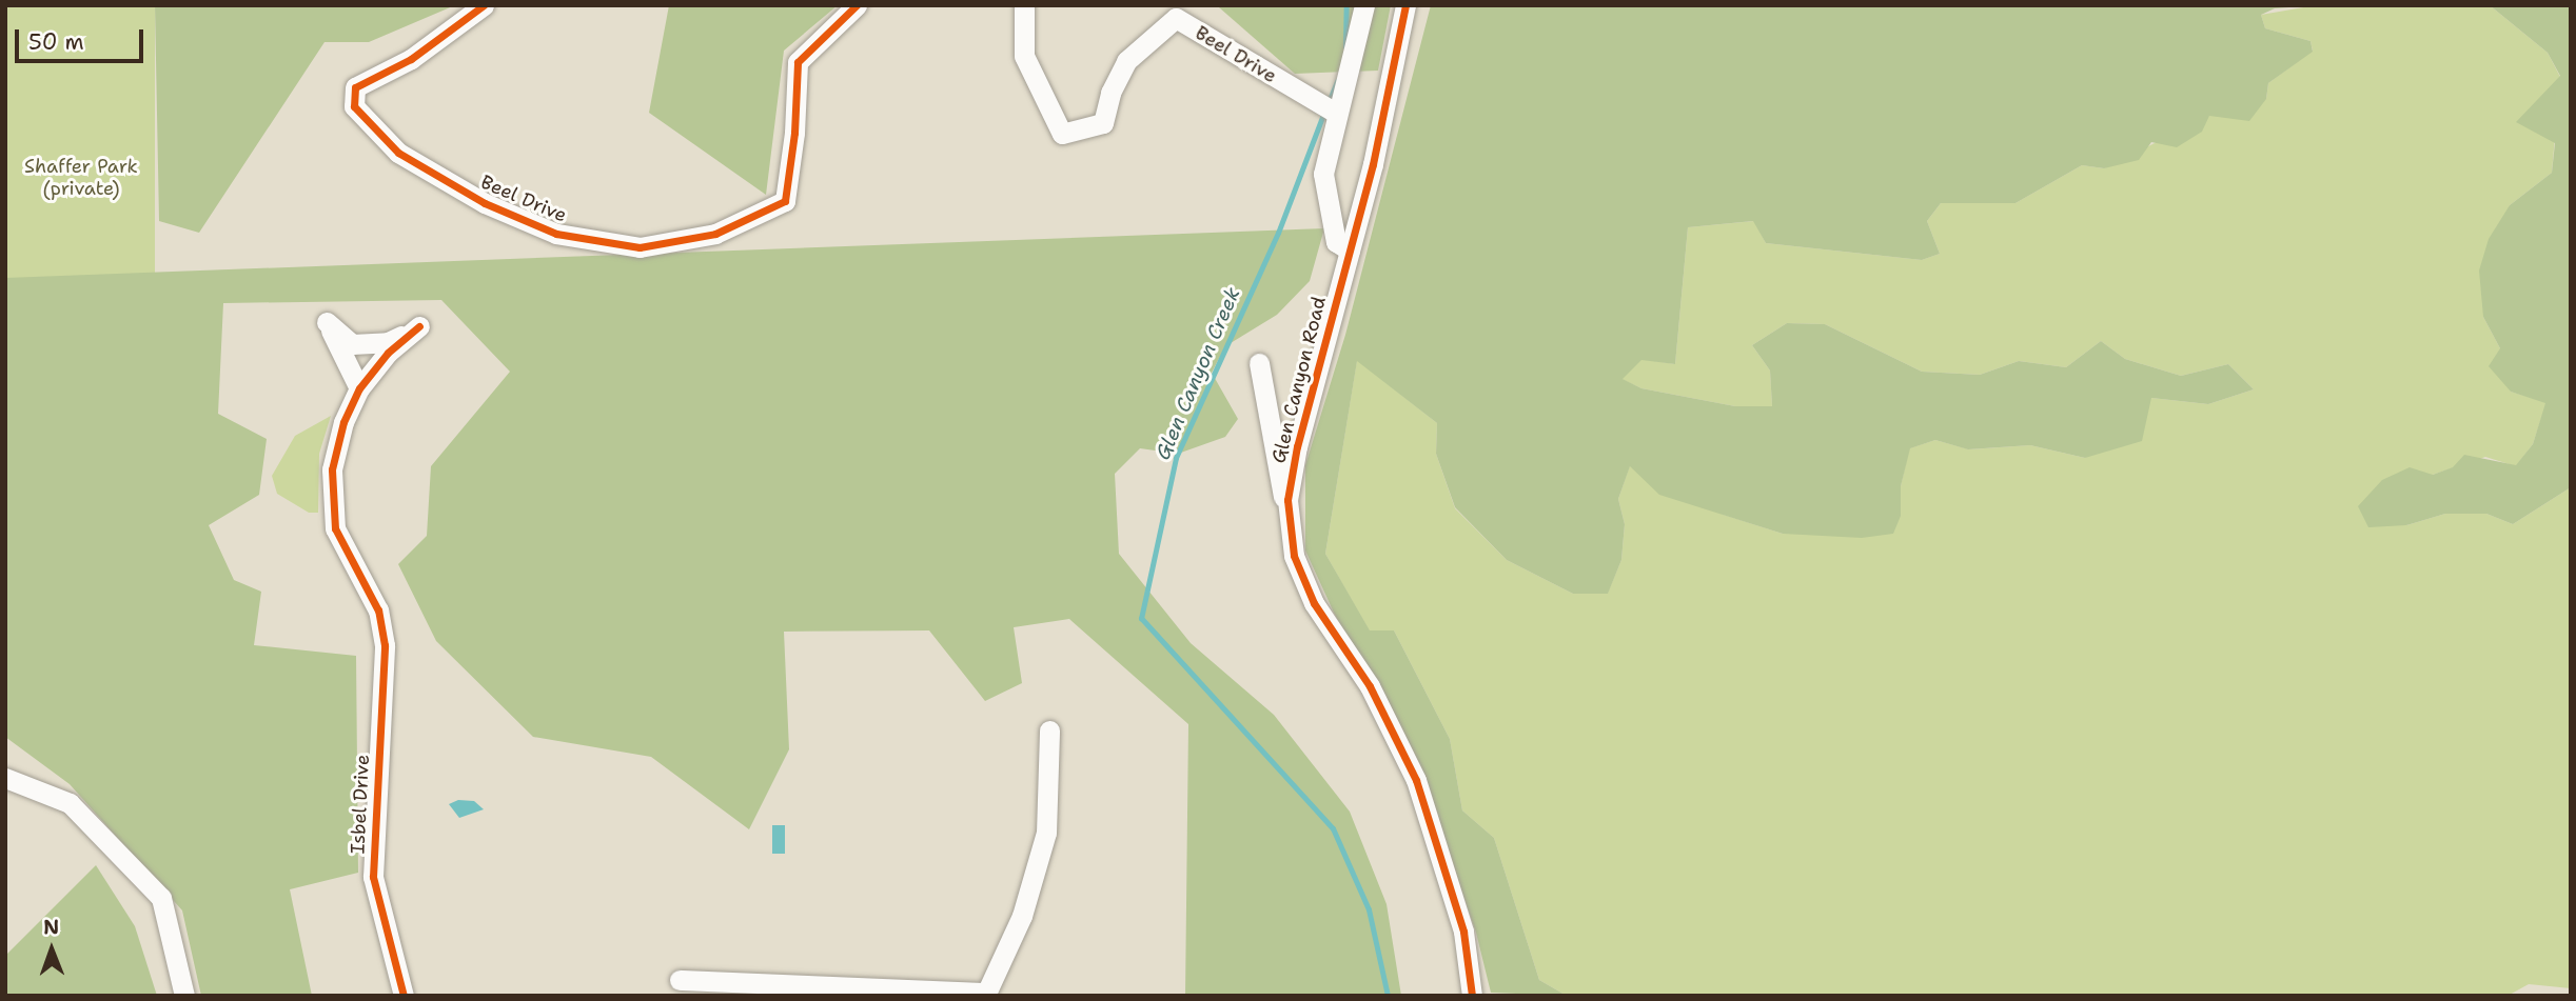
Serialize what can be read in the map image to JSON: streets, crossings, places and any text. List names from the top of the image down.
{
  "streets": {
    "street": ["Beel Drive", "Glen Canyon Road", "Isbel Drive"]
  },
  "water": ["Glen Canyon Creek"],
  "parks": ["Shaffer Park (private)"],
  "scale_bar": "50 m",
  "north": "top"
}
